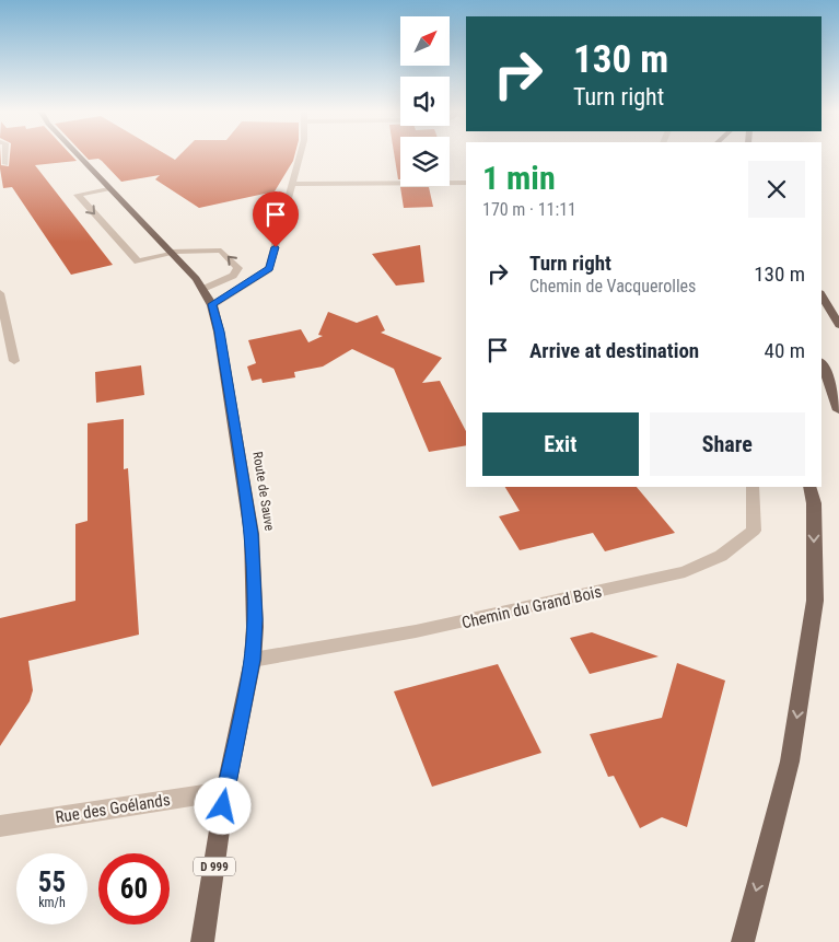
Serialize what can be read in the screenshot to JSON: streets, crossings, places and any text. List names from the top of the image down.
{
  "streets": {
    "main road": ["Route de Sauve", "D 999"],
    "street": ["Chemin du Grand Bois", "Rue des Goélands"]
  },
  "crossings": [
    ["Route de Sauve", "Chemin du Grand Bois"],
    ["Route de Sauve", "Rue des Goélands"]
  ],
  "north": "top right",
  "page": {
    "turn": ["130 m", "Turn right"],
    "heading": ["1 min", "170 m · 11:11"],
    "list": [
      {
        "name": "Turn right",
        "note": "Chemin de Vacquerolles",
        "value": "130 m"
      },
      {
        "name": "Arrive at destination",
        "value": "40 m"
      }
    ],
    "buttons": ["Exit", "Share"],
    "speed": "55 km/h",
    "limit": "60"
  }
}
